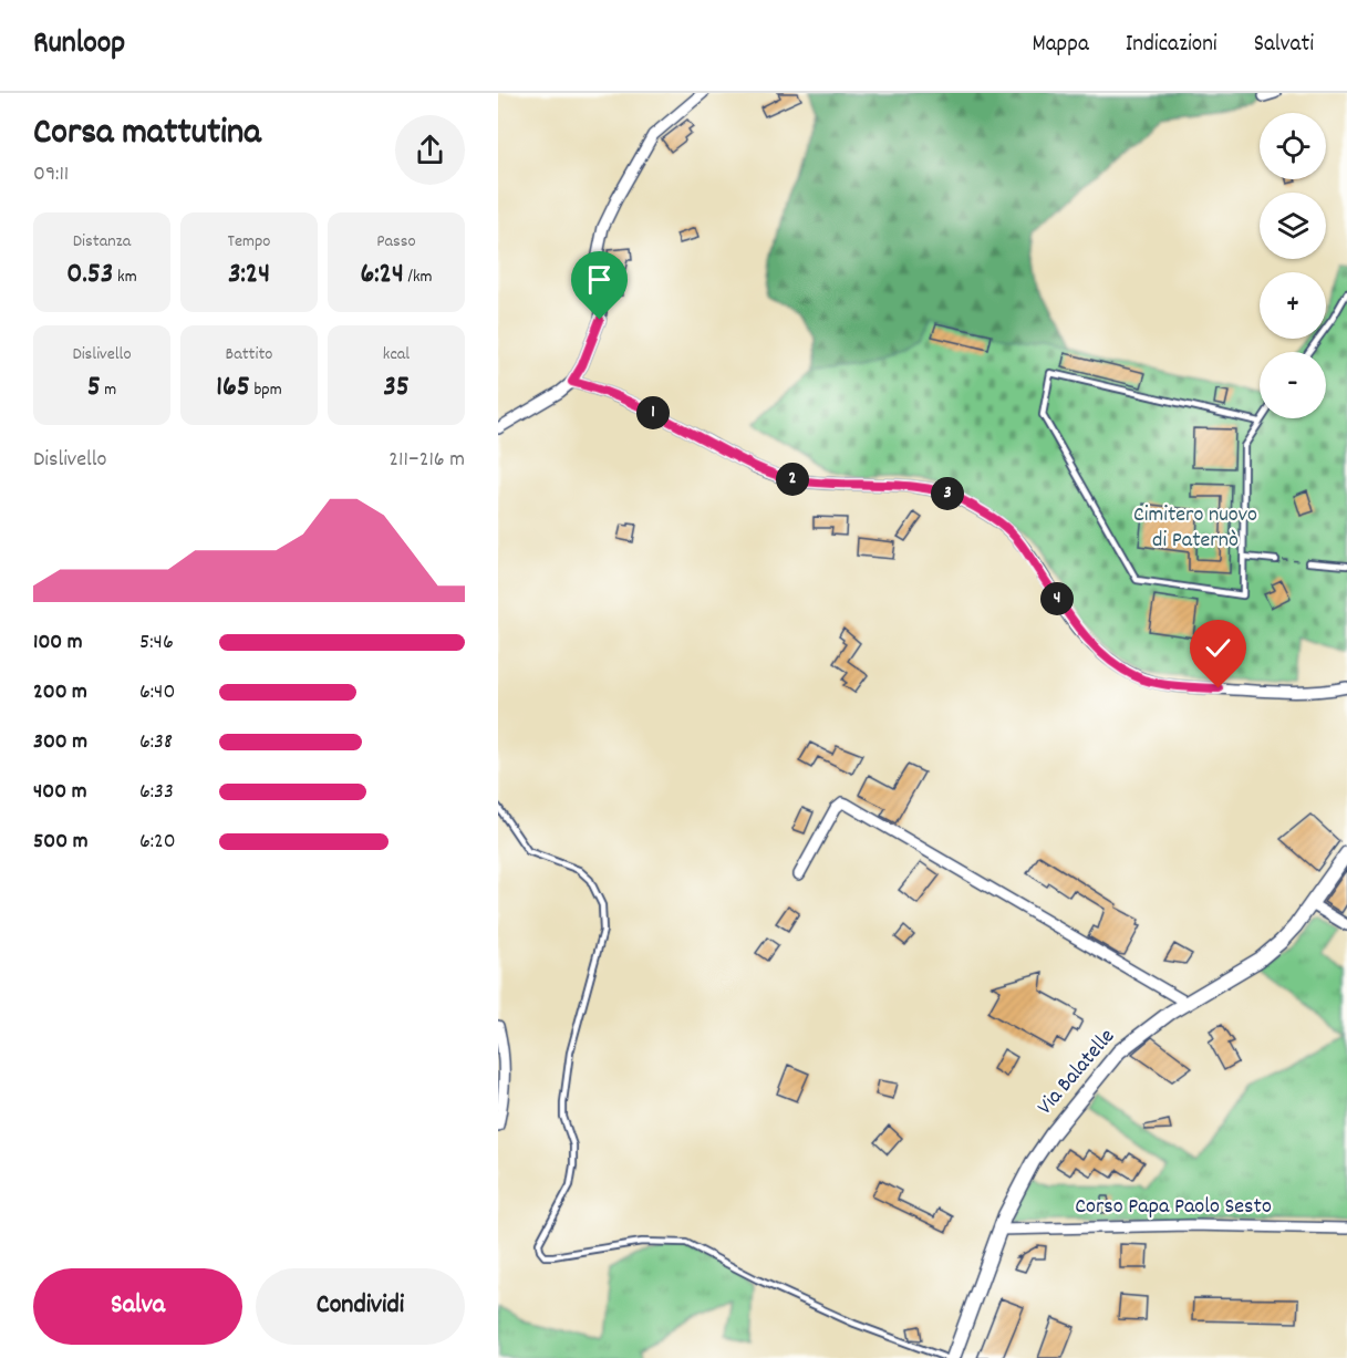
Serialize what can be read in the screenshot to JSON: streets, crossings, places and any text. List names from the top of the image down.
{
  "streets": {
    "street": ["Via Balatelle", "Corso Papa Paolo Sesto"]
  },
  "crossings": [
    ["Via Balatelle", "Corso Papa Paolo Sesto"]
  ],
  "parks": ["Cimitero nuovo di Paternò"],
  "page": {
    "header": "Runloop",
    "nav": ["Mappa", "Indicazioni", "Salvati"],
    "heading": ["Corsa mattutina", "09:11"],
    "map_buttons": ["+", "−"],
    "stats": [
      ["Distanza", "0.53 km"],
      ["Tempo", "3:24"],
      ["Passo", "6:24 /km"],
      ["Dislivello", "5 m"],
      ["Battito", "165 bpm"],
      ["kcal", "35"]
    ],
    "pins": [
      "1",
      "2",
      "3",
      "4"
    ],
    "chart": ["Dislivello", "211–216 m"],
    "list": [
      {
        "name": "100 m",
        "note": "5:46"
      },
      {
        "name": "200 m",
        "note": "6:40"
      },
      {
        "name": "300 m",
        "note": "6:38"
      },
      {
        "name": "400 m",
        "note": "6:33"
      },
      {
        "name": "500 m",
        "note": "6:20"
      }
    ],
    "buttons": ["Salva", "Condividi"]
  }
}
